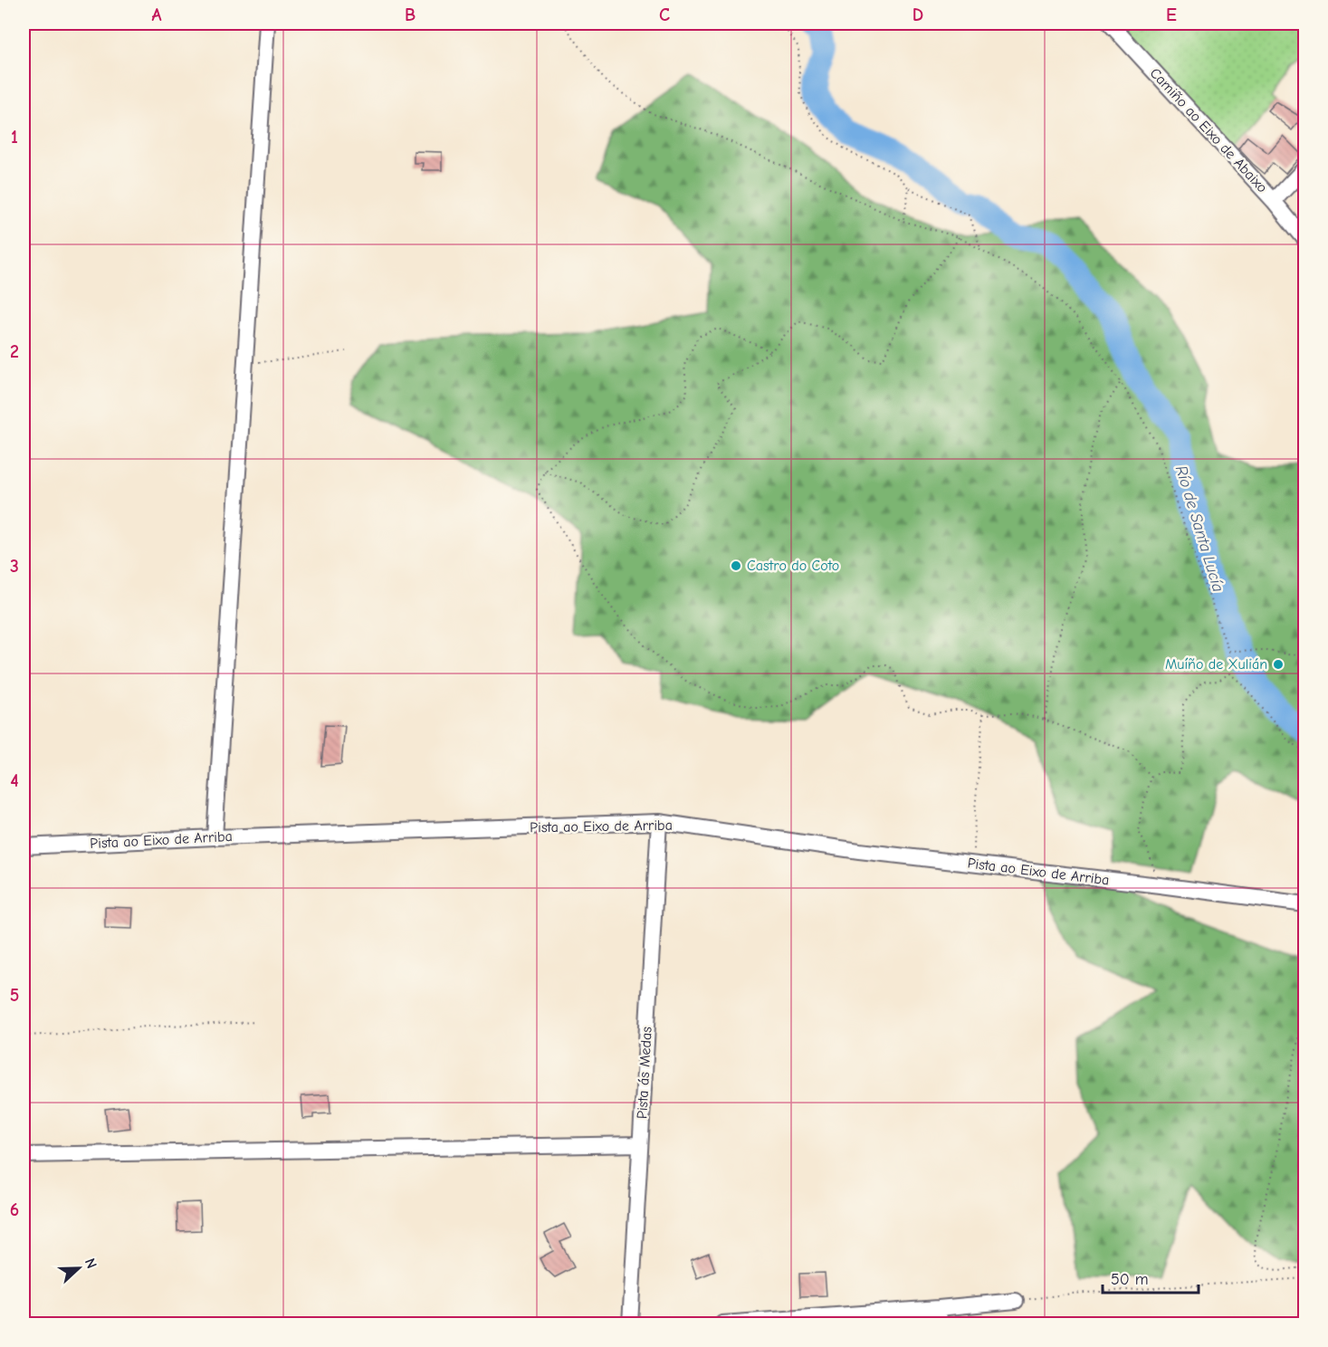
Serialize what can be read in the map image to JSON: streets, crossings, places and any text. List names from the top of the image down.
{
  "streets": {
    "street": ["Camiño ao Eixo de Abaixo", "Pista ao Eixo de Arriba", "Pista ás Medas"]
  },
  "crossings": [
    ["Pista ao Eixo de Arriba", "Pista ás Medas"]
  ],
  "water": ["Río de Santa Lucía"],
  "places": ["Castro do Coto", "Muíño de Xulián"],
  "scale_bar": "50 m",
  "north": "right",
  "grid": {
    "columns": [
      "A",
      "B",
      "C",
      "D",
      "E"
    ],
    "rows": [
      "1",
      "2",
      "3",
      "4",
      "5",
      "6"
    ]
  }
}
